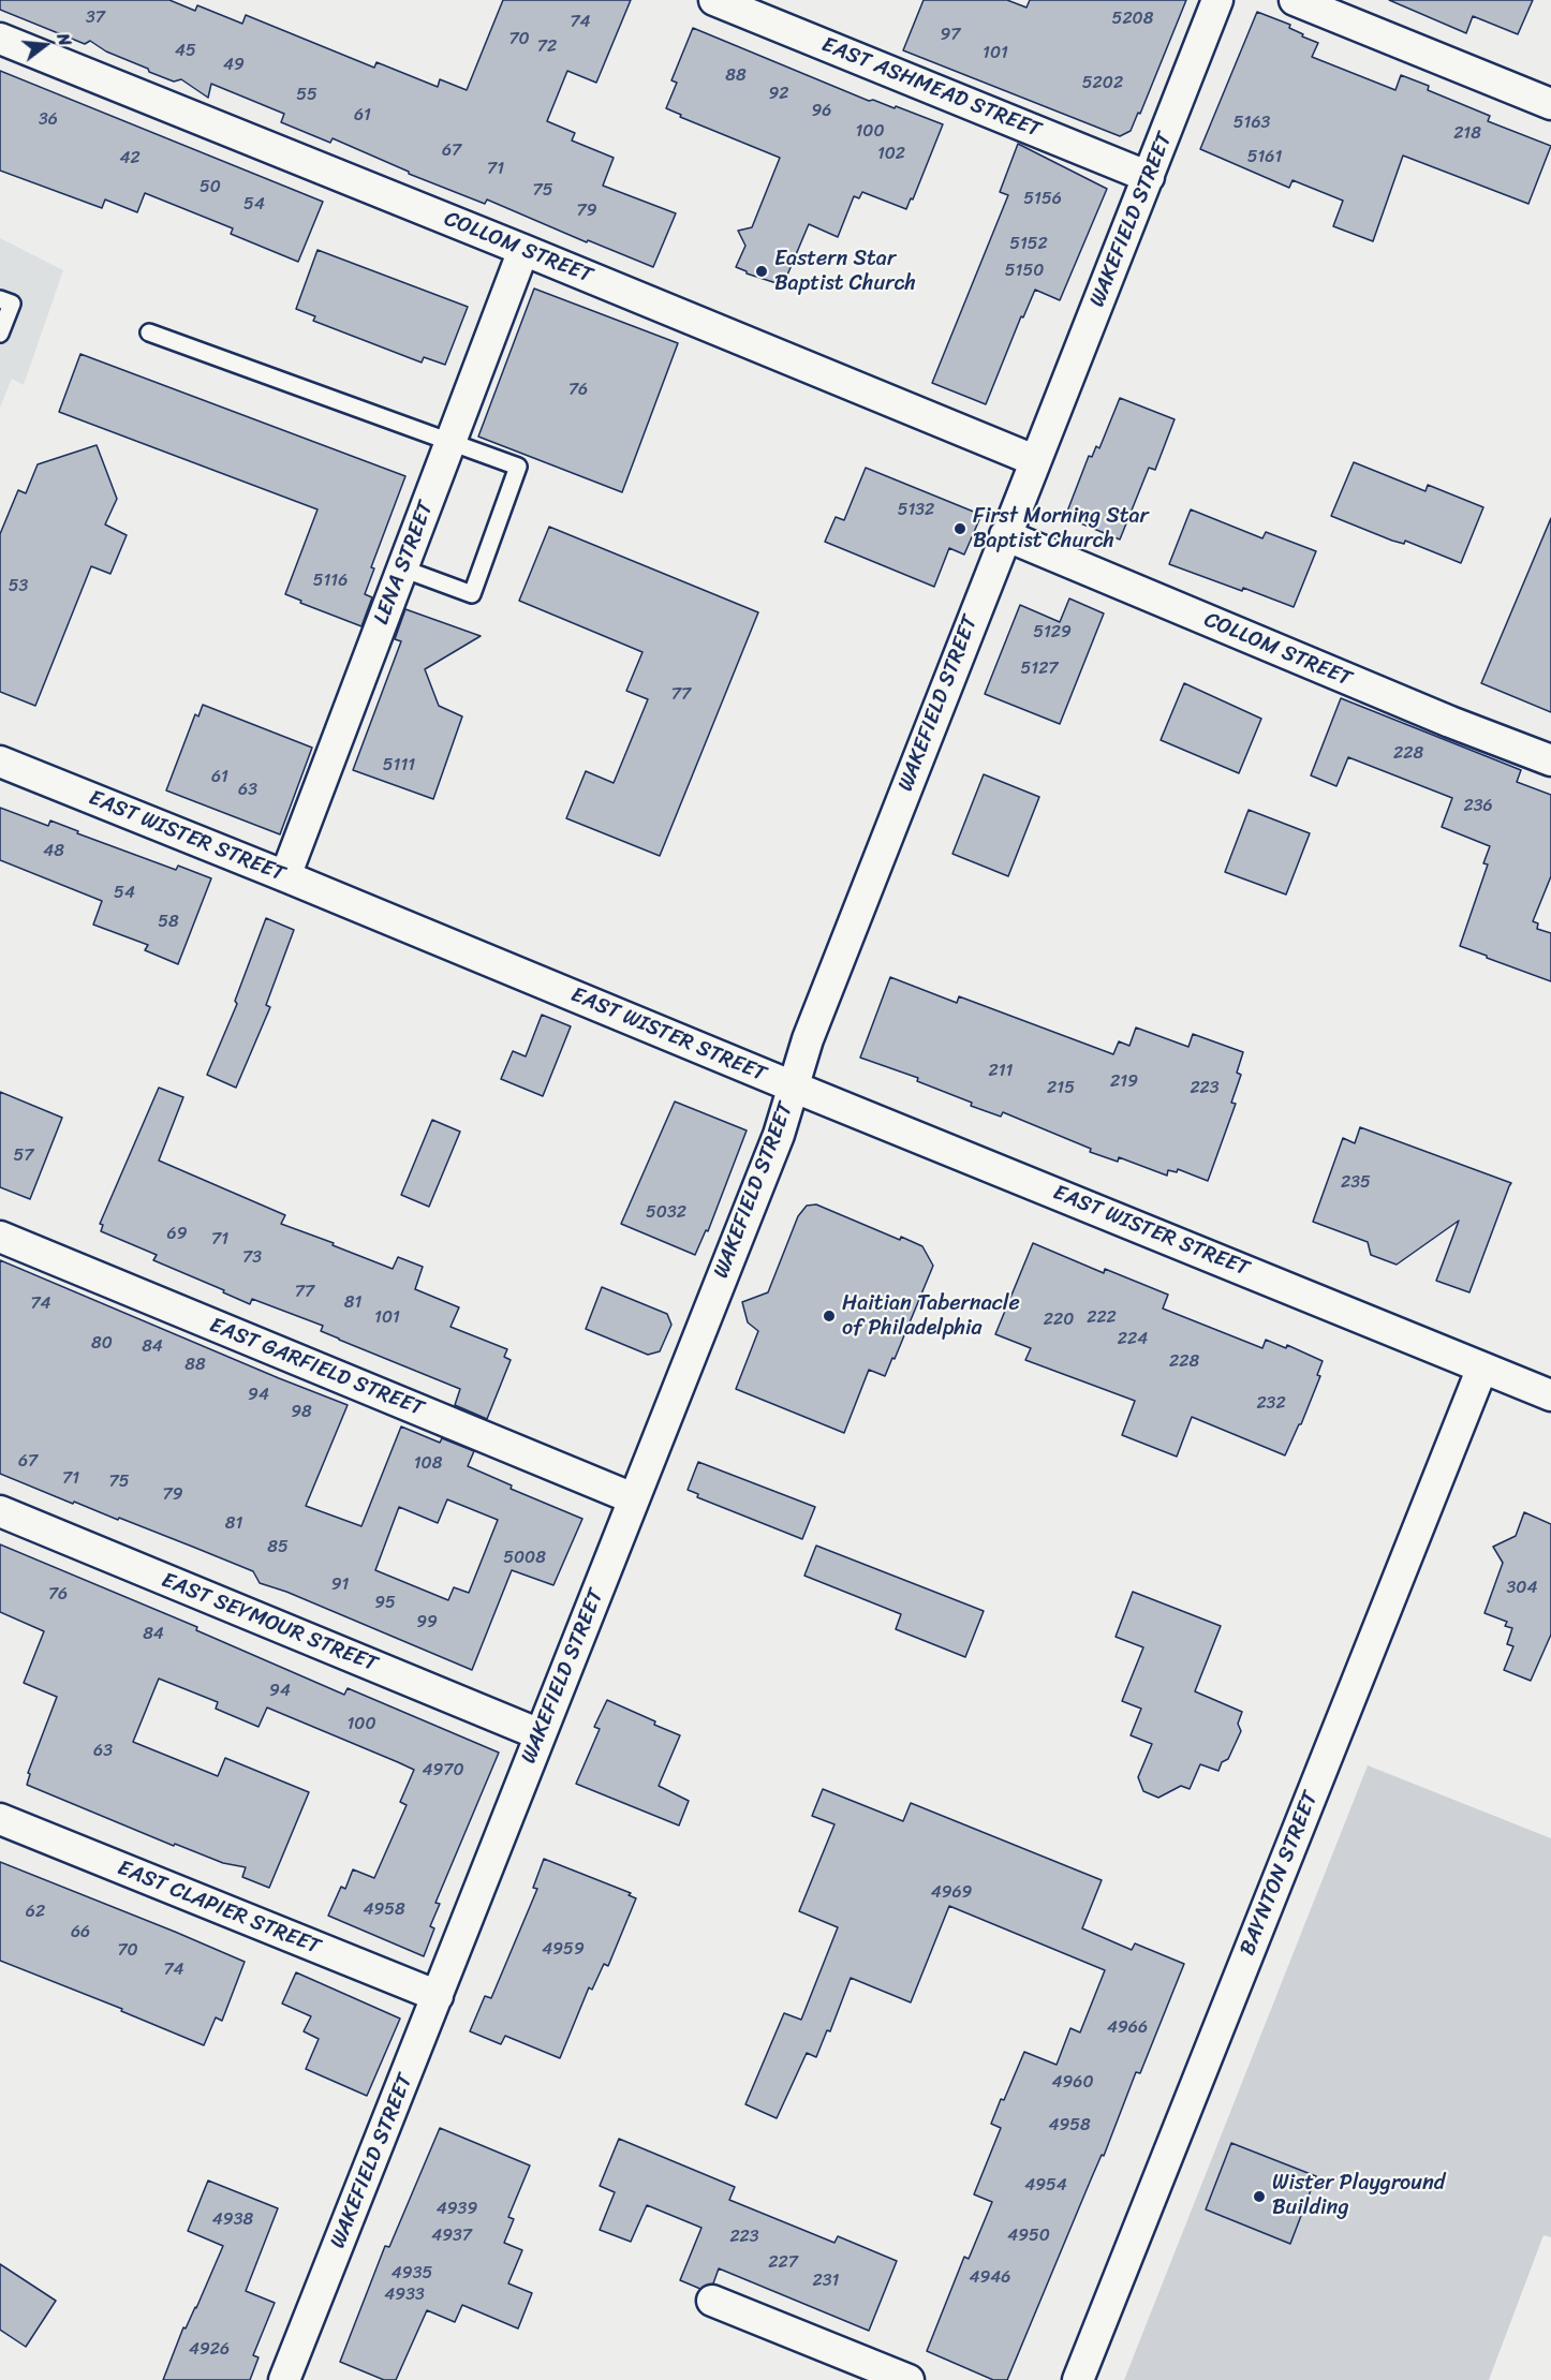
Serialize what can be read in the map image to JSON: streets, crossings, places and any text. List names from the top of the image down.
{
  "streets": {
    "street": [
      "EAST ASHMEAD STREET",
      "WAKEFIELD STREET",
      "COLLOM STREET",
      "LENA STREET",
      "EAST WISTER STREET",
      "EAST GARFIELD STREET",
      "EAST SEYMOUR STREET",
      "BAYNTON STREET",
      "EAST CLAPIER STREET"
    ]
  },
  "crossings": [
    ["EAST ASHMEAD STREET", "WAKEFIELD STREET"],
    ["WAKEFIELD STREET", "COLLOM STREET"],
    ["WAKEFIELD STREET", "EAST WISTER STREET"],
    ["WAKEFIELD STREET", "EAST GARFIELD STREET"],
    ["WAKEFIELD STREET", "EAST SEYMOUR STREET"],
    ["WAKEFIELD STREET", "EAST CLAPIER STREET"],
    ["COLLOM STREET", "LENA STREET"],
    ["LENA STREET", "EAST WISTER STREET"],
    ["EAST WISTER STREET", "BAYNTON STREET"]
  ],
  "places": [
    "Eastern Star Baptist Church",
    "First Morning Star Baptist Church",
    "Haitian Tabernacle of Philadelphia",
    "Wister Playground Building"
  ],
  "house_numbers": [
    "37",
    "5208",
    "74",
    "97",
    "70",
    "72",
    "45",
    "101",
    "49",
    "88",
    "5202",
    "92",
    "55",
    "96",
    "61",
    "36",
    "5163",
    "100",
    "218",
    "67",
    "102",
    "5161",
    "42",
    "71",
    "50",
    "75",
    "5156",
    "54",
    "79",
    "5152",
    "5150",
    "76",
    "5132",
    "5116",
    "53",
    "5129",
    "5127",
    "77",
    "228",
    "5111",
    "61",
    "63",
    "236",
    "48",
    "54",
    "58",
    "211",
    "219",
    "215",
    "223",
    "57",
    "235",
    "5032",
    "69",
    "71",
    "73",
    "77",
    "81",
    "74",
    "101",
    "222",
    "220",
    "224",
    "80",
    "84",
    "228",
    "88",
    "94",
    "232",
    "98",
    "67",
    "108",
    "71",
    "75",
    "79",
    "81",
    "85",
    "5008",
    "91",
    "304",
    "76",
    "95",
    "99",
    "84",
    "94",
    "100",
    "63",
    "4970",
    "4969",
    "4958",
    "62",
    "66",
    "4959",
    "70",
    "74",
    "4966",
    "4960",
    "4958",
    "4954",
    "4939",
    "4938",
    "4937",
    "4950",
    "223",
    "227",
    "4935",
    "4946",
    "231",
    "4933",
    "4926"
  ],
  "north": "right"
}
